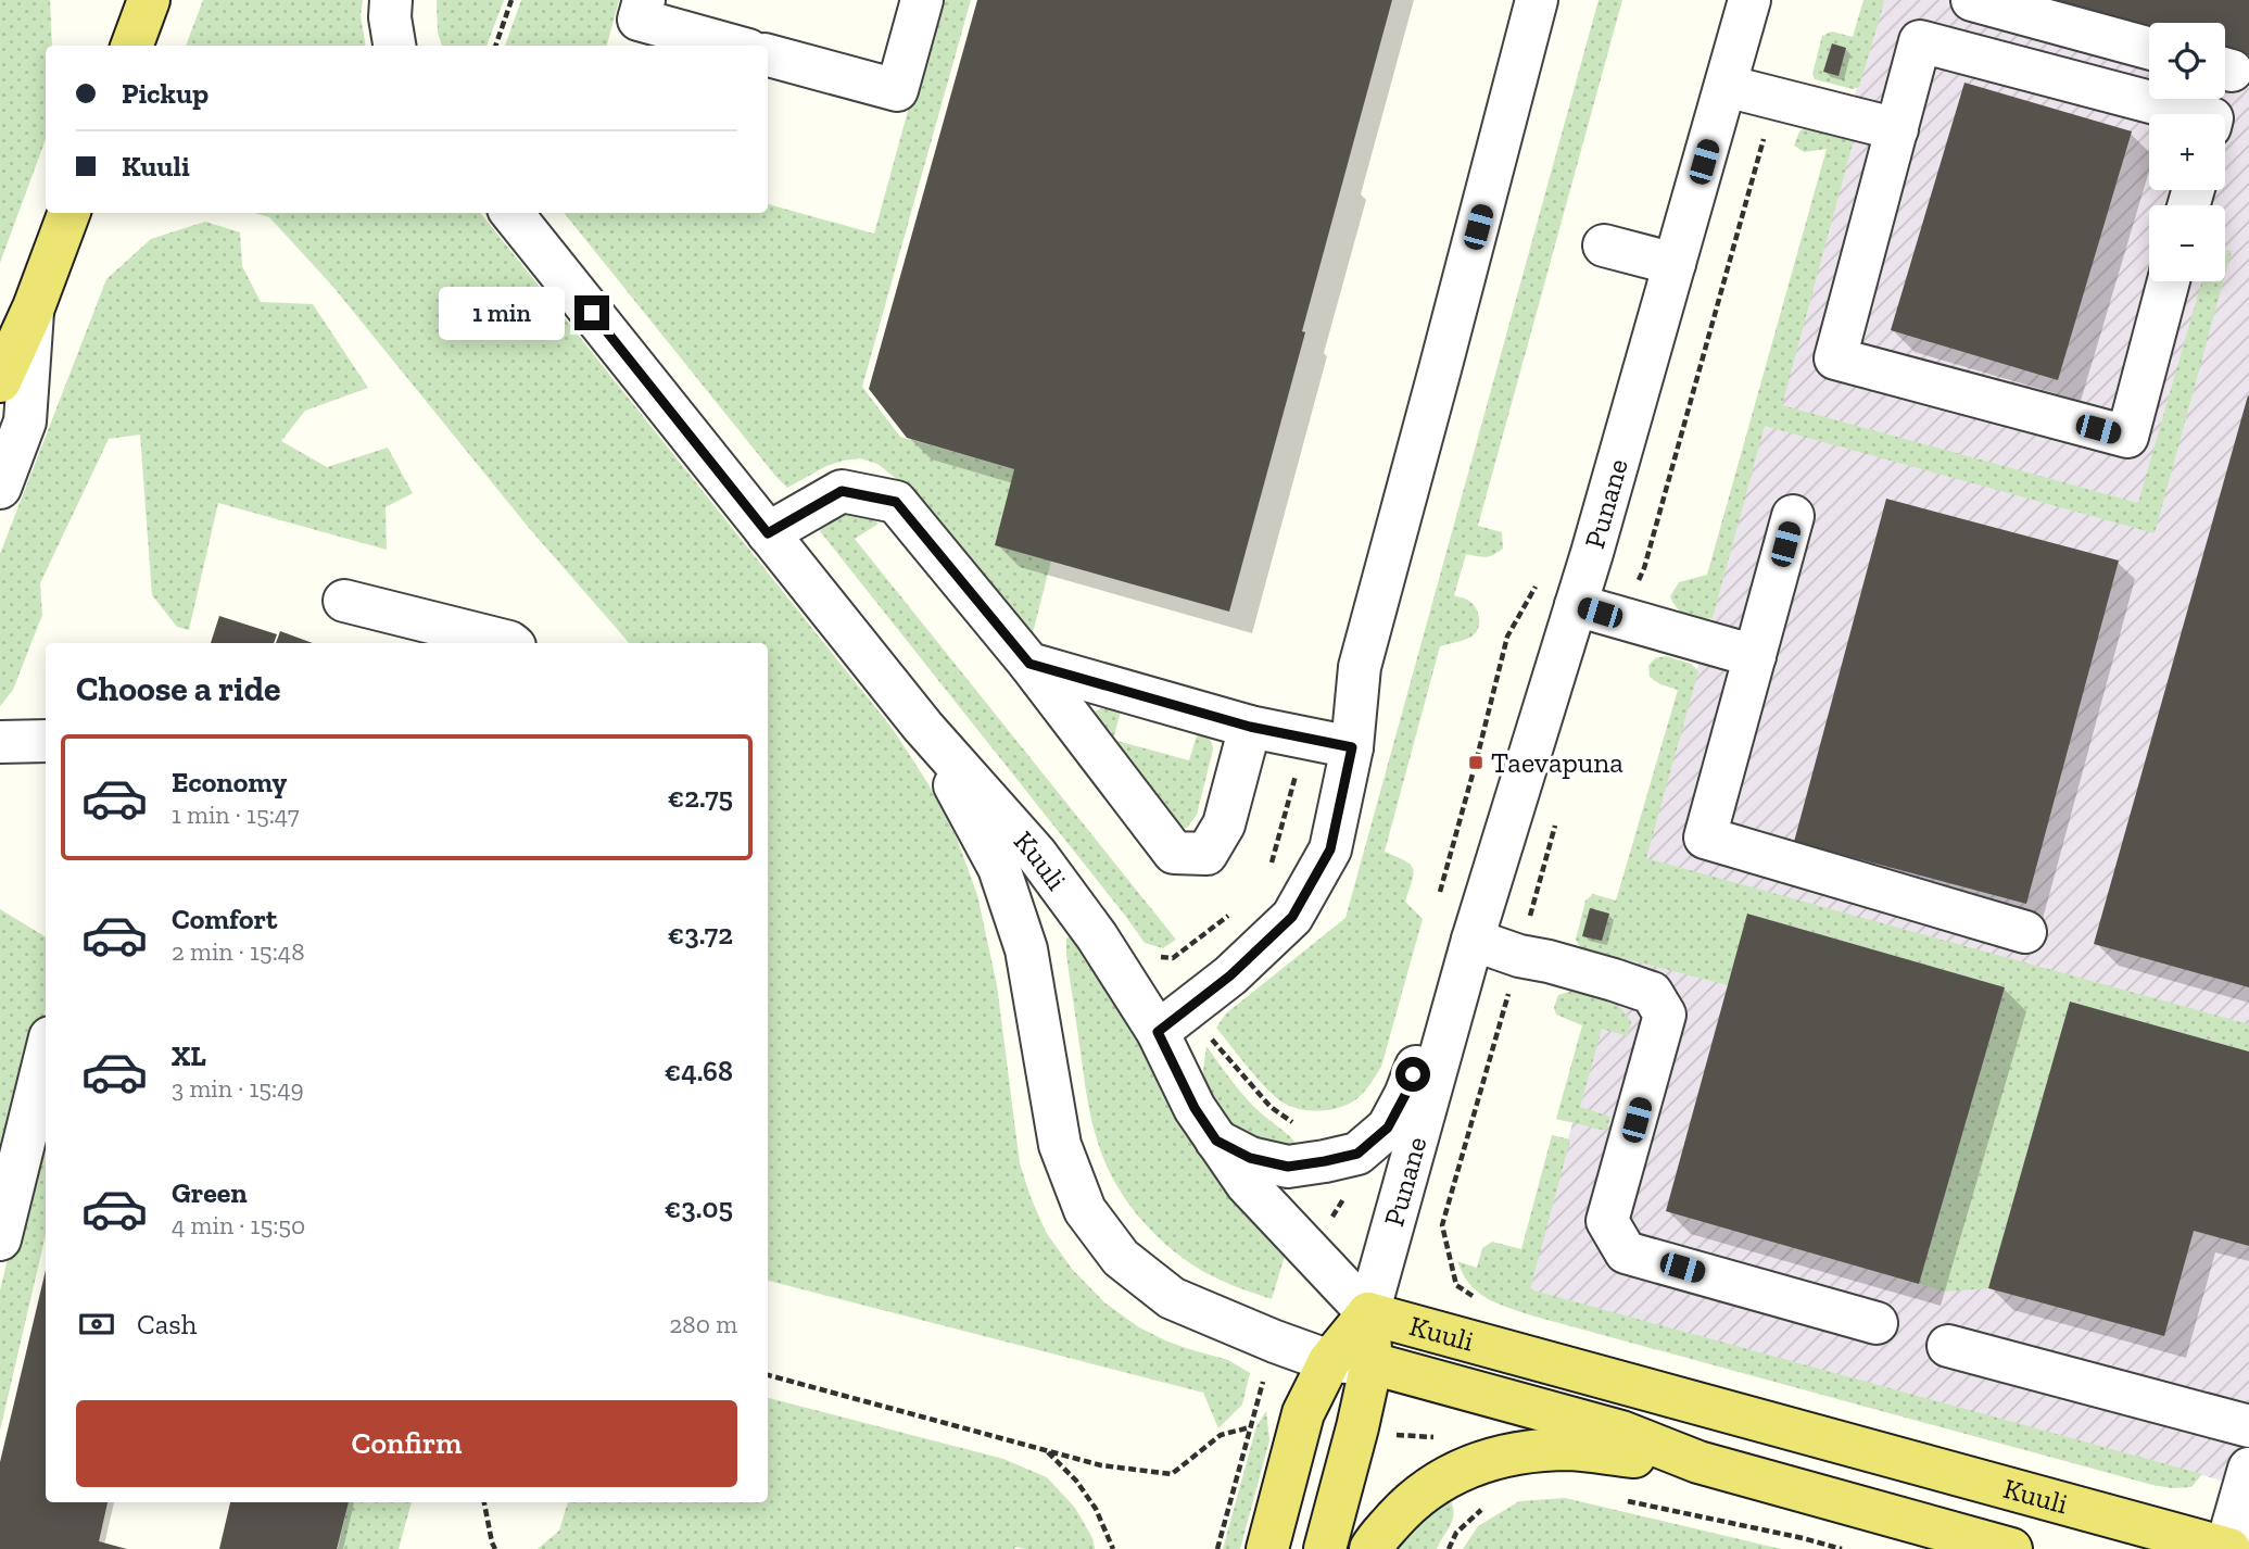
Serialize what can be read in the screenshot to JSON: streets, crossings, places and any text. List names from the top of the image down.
{
  "streets": {
    "main road": ["Punane", "Kuuli"]
  },
  "crossings": [
    ["Punane", "Kuuli"]
  ],
  "places": {
    "transit": ["Taevapuna"]
  },
  "page": {
    "map_buttons": ["+", "−"],
    "banner": ["Pickup", "Kuuli"],
    "bubble": "1 min",
    "heading": "Choose a ride",
    "list": [
      {
        "name": "Economy",
        "note": "1 min · 15:47",
        "value": "€2.75"
      },
      {
        "name": "Comfort",
        "note": "2 min · 15:48",
        "value": "€3.72"
      },
      {
        "name": "XL",
        "note": "3 min · 15:49",
        "value": "€4.68"
      },
      {
        "name": "Green",
        "note": "4 min · 15:50",
        "value": "€3.05"
      }
    ],
    "pay": ["Cash", "280 m"],
    "buttons": "Confirm"
  }
}
